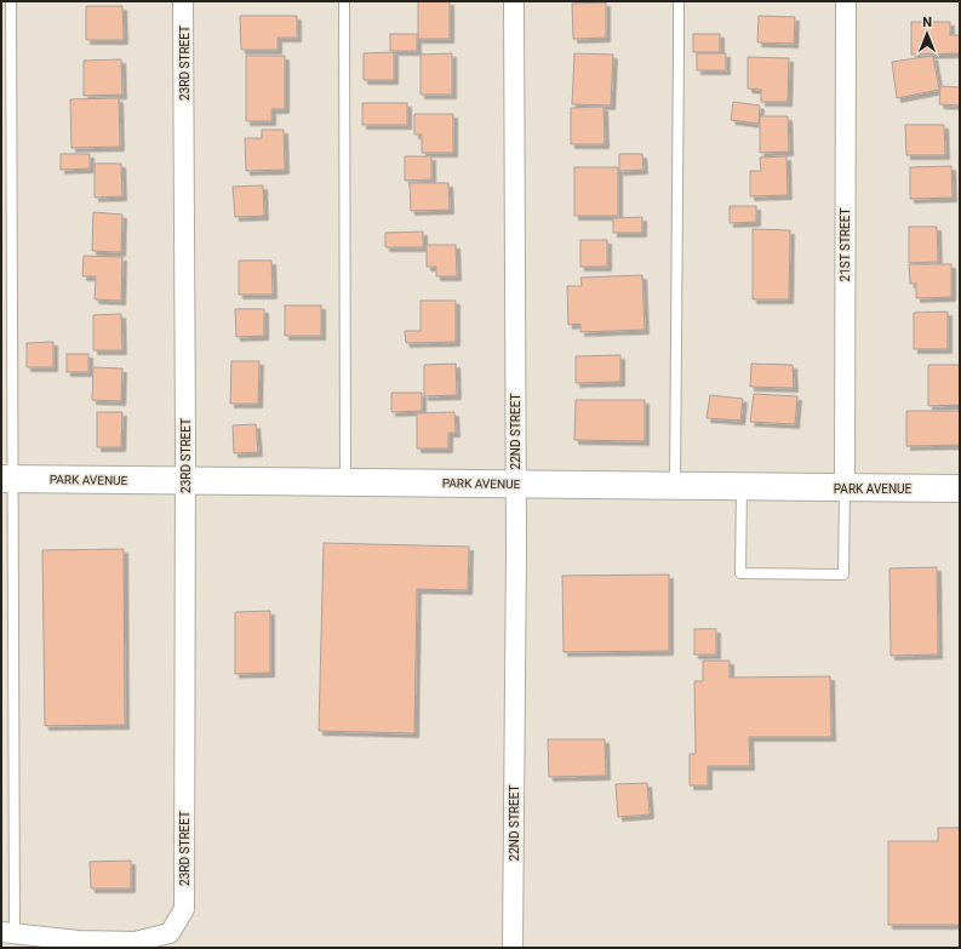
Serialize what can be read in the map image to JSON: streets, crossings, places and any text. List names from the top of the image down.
{
  "streets": {
    "street": [
      "23RD STREET",
      "21ST STREET",
      "22ND STREET",
      "PARK AVENUE"
    ]
  },
  "crossings": [
    ["23RD STREET", "PARK AVENUE"],
    ["21ST STREET", "PARK AVENUE"],
    ["22ND STREET", "PARK AVENUE"]
  ],
  "north": "top"
}
